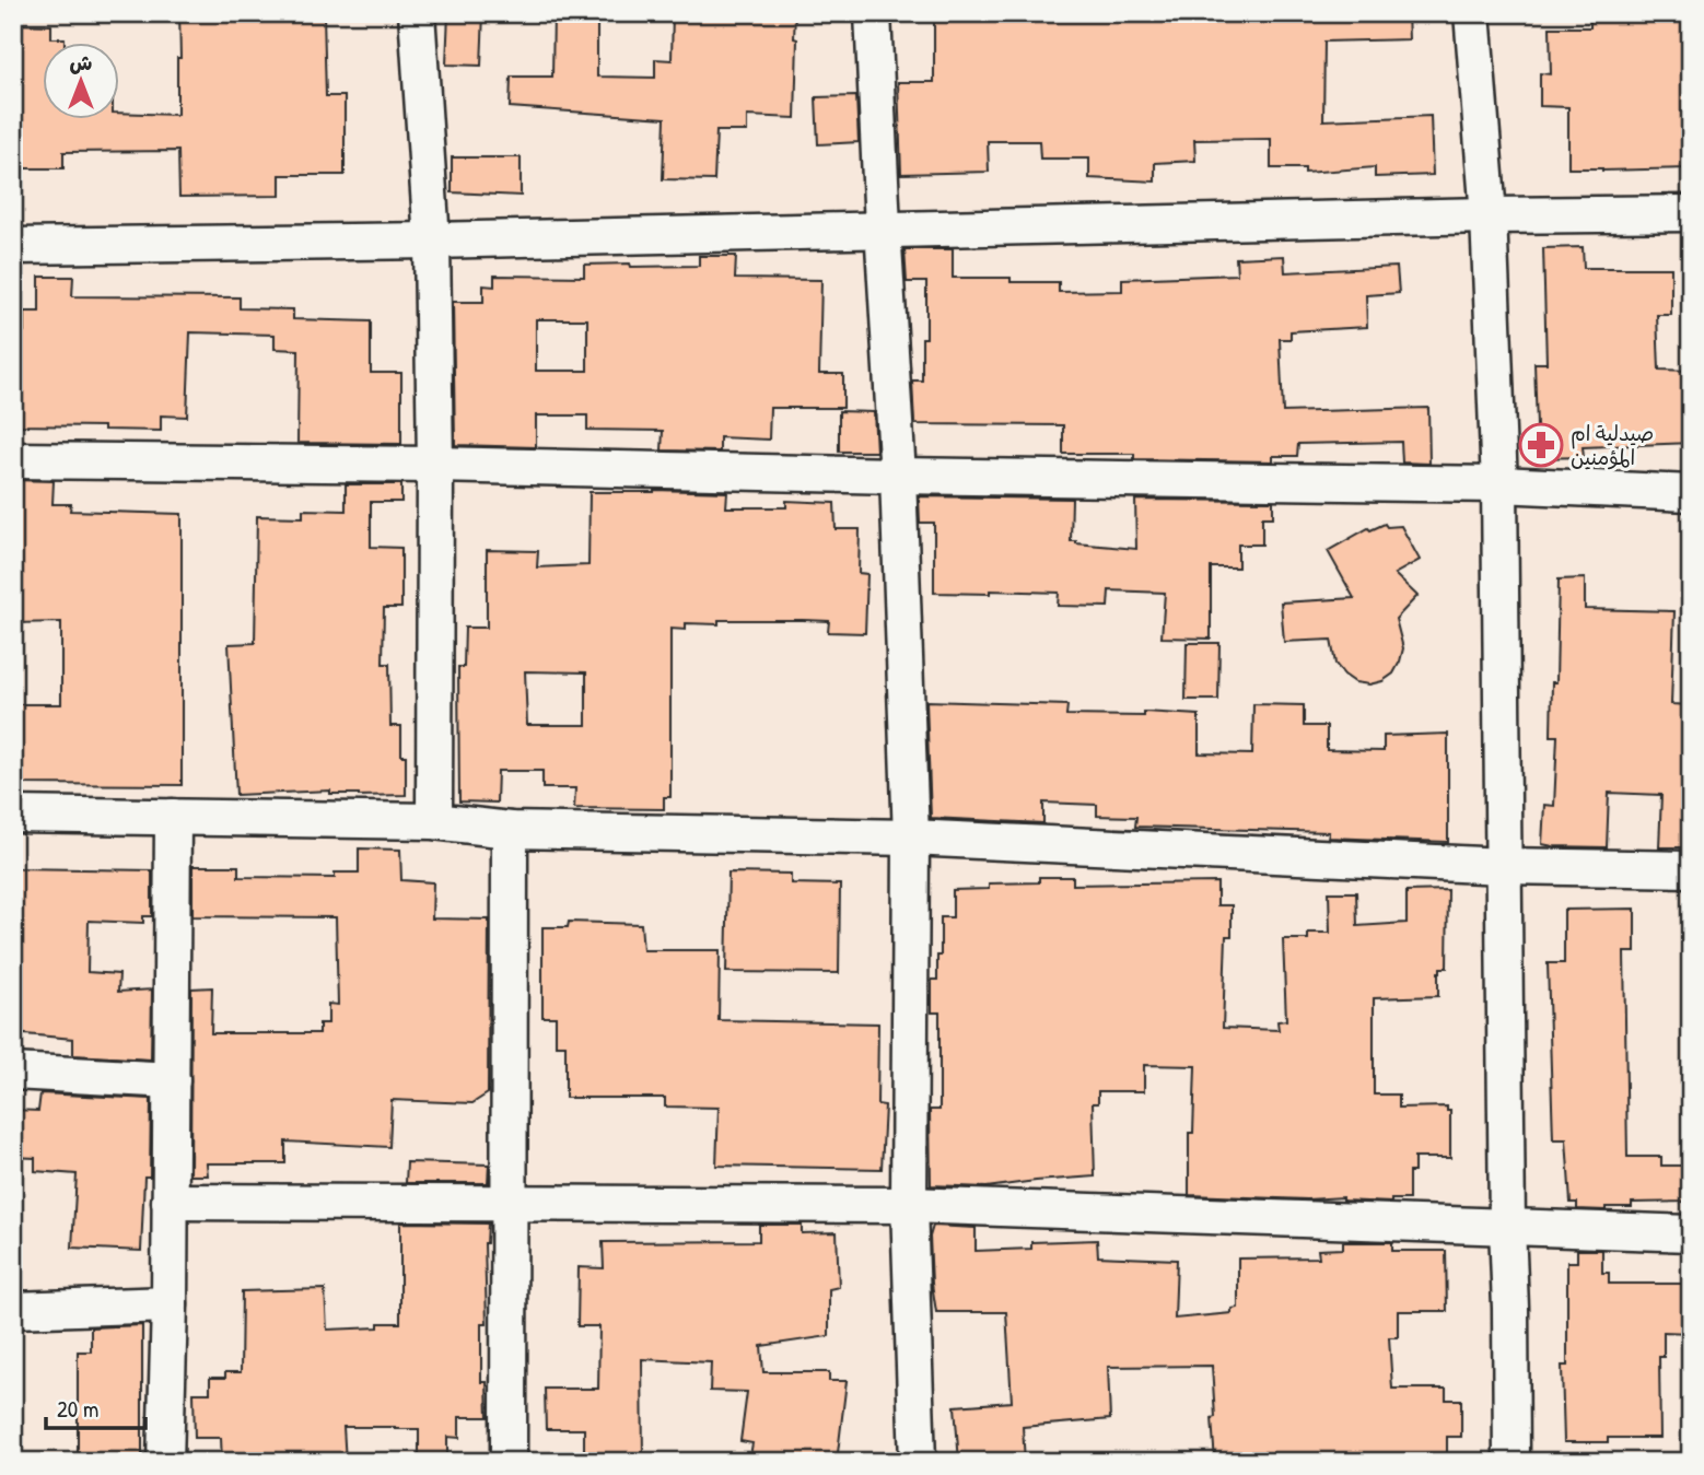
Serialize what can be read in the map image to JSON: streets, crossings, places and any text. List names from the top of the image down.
{
  "places": {
    "pharmacy": ["صيدلية ام المؤمنين"]
  },
  "scale_bar": "20 m",
  "north": "top"
}
